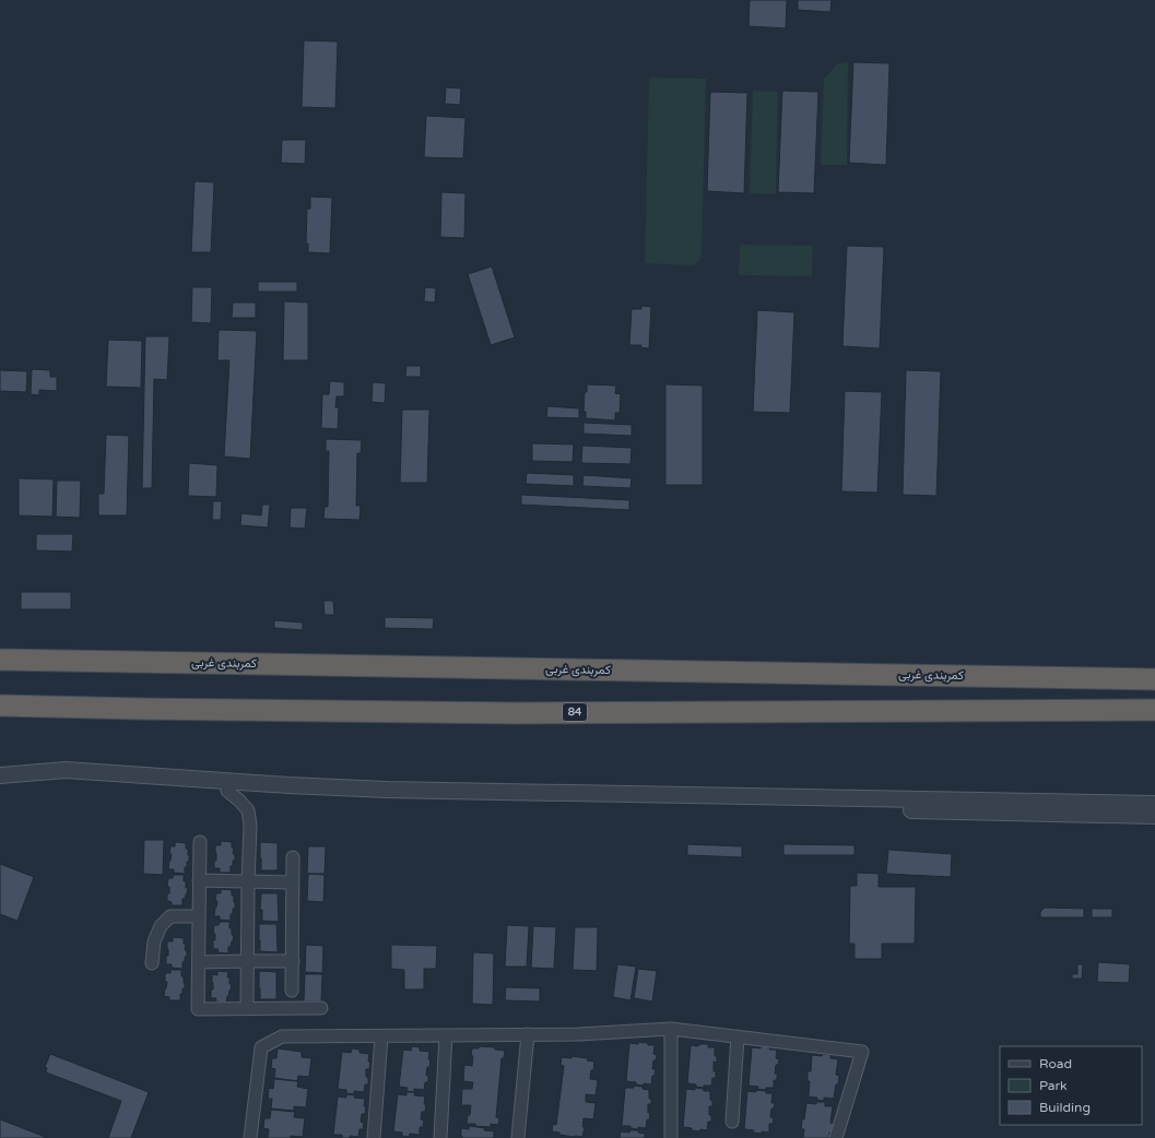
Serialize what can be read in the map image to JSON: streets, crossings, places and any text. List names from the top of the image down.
{
  "streets": {
    "highway": ["کمربندی غربی", "84"]
  },
  "legend": ["Road", "Park", "Building"]
}
